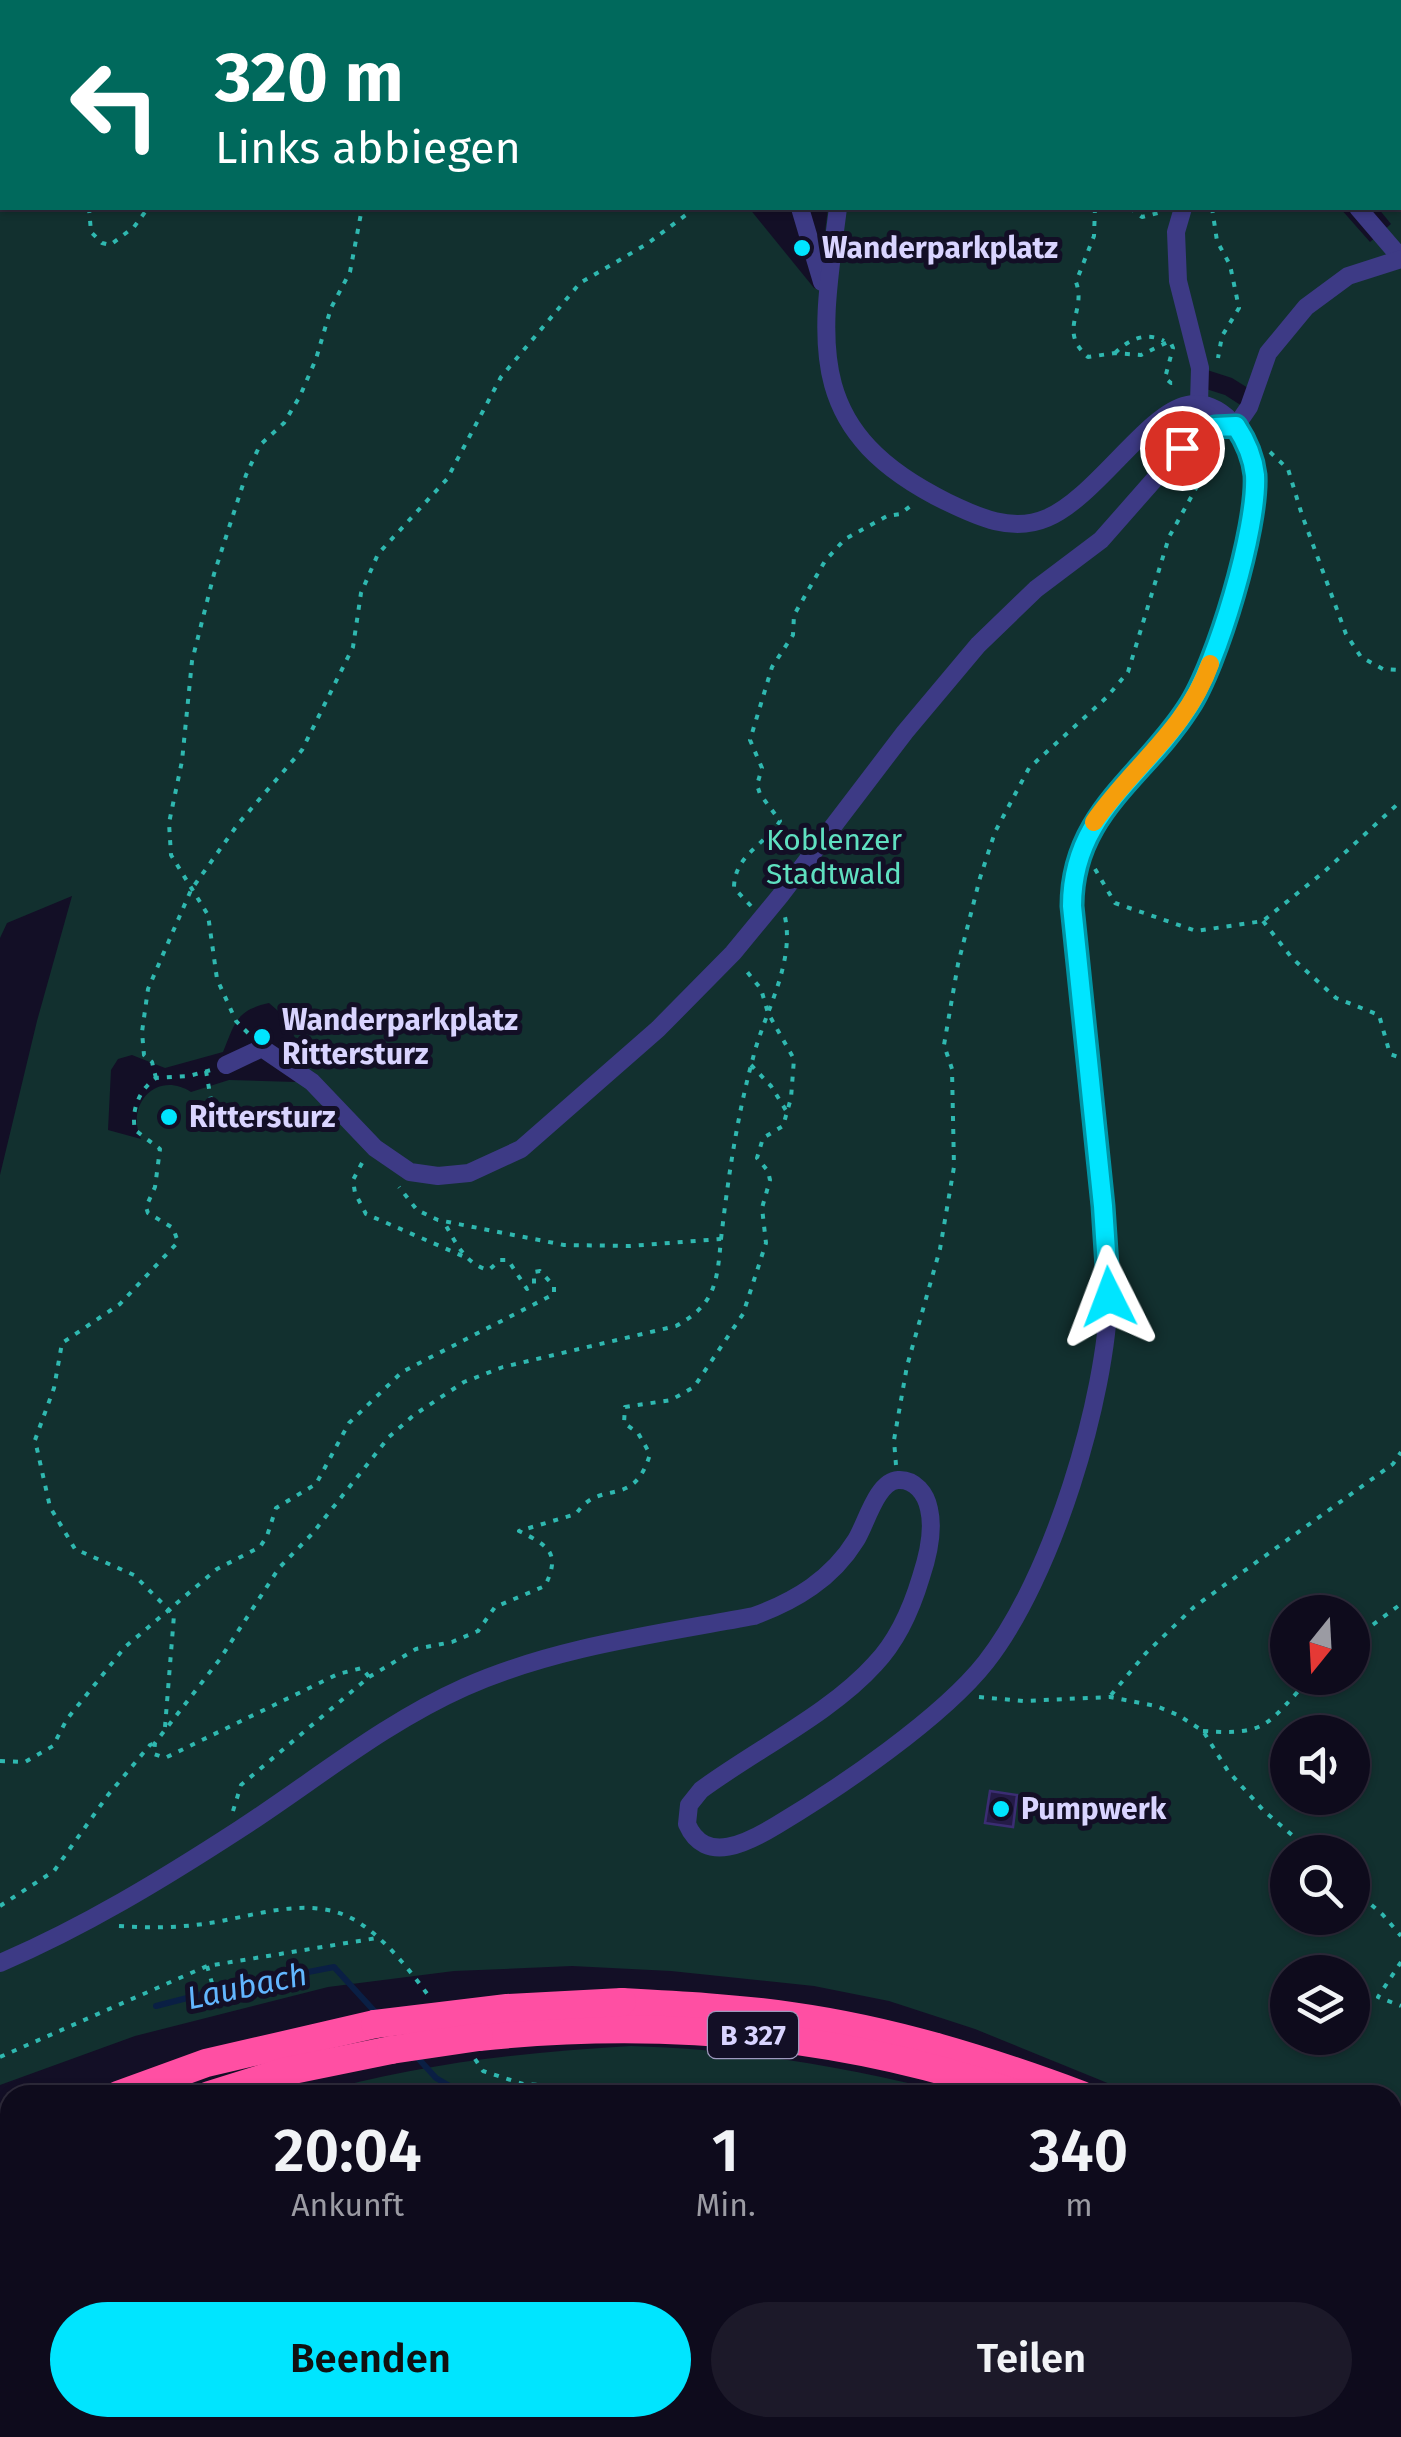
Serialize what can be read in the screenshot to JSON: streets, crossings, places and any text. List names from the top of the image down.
{
  "streets": {
    "highway": ["B 327"]
  },
  "water": ["Laubach"],
  "parks": ["Koblenzer Stadtwald"],
  "places": [
    "Wanderparkplatz",
    "Wanderparkplatz Rittersturz",
    "Rittersturz",
    "Pumpwerk"
  ],
  "north": "bottom",
  "page": {
    "turn": ["320 m", "Links abbiegen"],
    "eta": [
      "20:04",
      "Ankunft",
      "1",
      "Min.",
      "340",
      "m"
    ],
    "buttons": ["Beenden", "Teilen"]
  }
}
